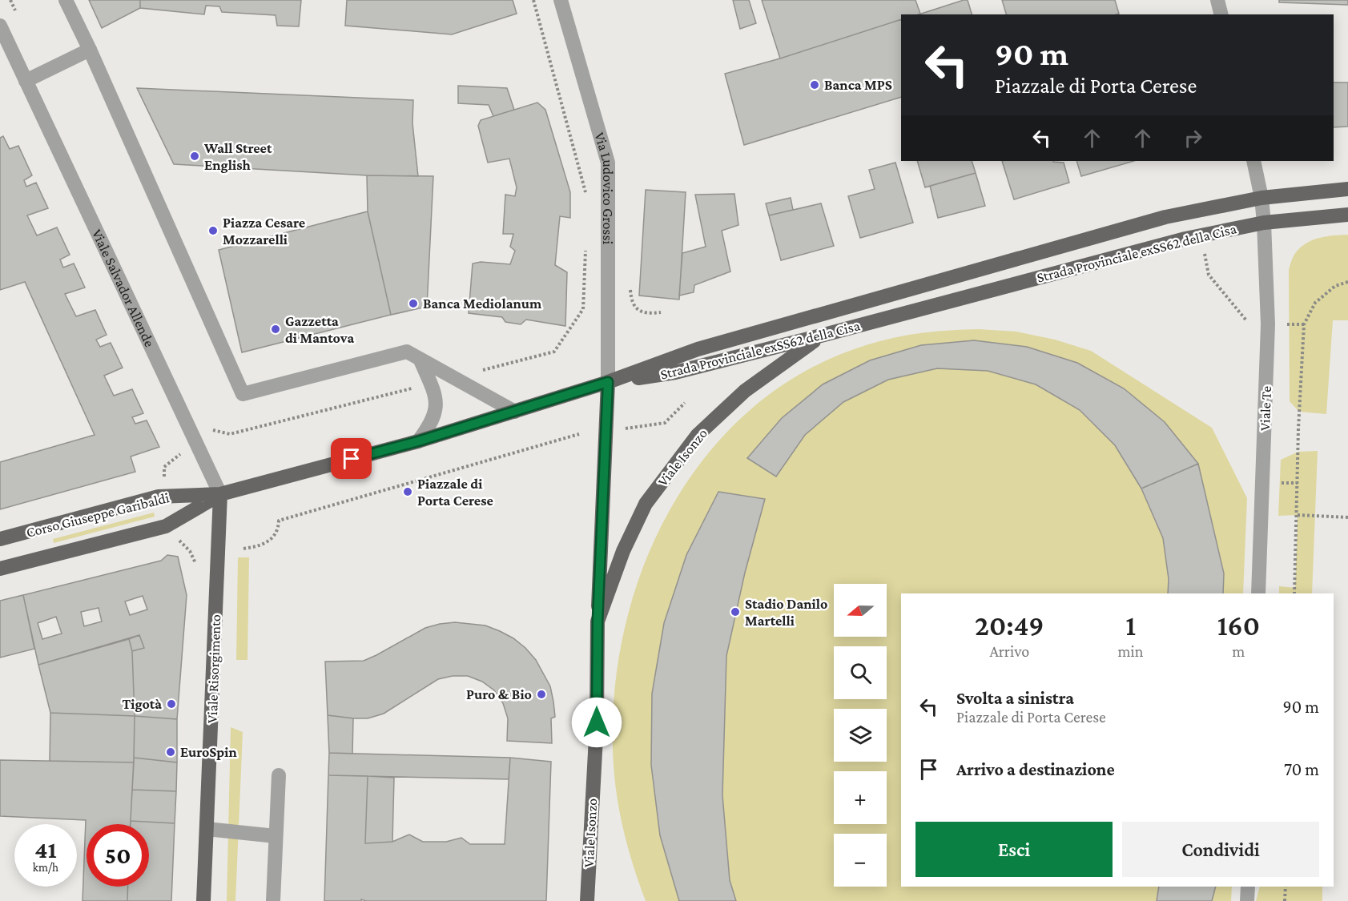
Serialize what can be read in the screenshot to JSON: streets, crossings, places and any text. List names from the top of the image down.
{
  "streets": {
    "main road": [
      "Strada Provinciale exSS62 della Cisa",
      "Viale Isonzo",
      "Corso Giuseppe Garibaldi",
      "Viale Risorgimento"
    ],
    "street": ["Via Ludovico Grossi", "Viale Salvador Allende", "Viale Te"]
  },
  "crossings": [
    ["Via Ludovico Grossi", "Strada Provinciale exSS62 della Cisa"],
    ["Via Ludovico Grossi", "Viale Isonzo"],
    ["Strada Provinciale exSS62 della Cisa", "Viale Te"],
    ["Strada Provinciale exSS62 della Cisa", "Viale Isonzo"],
    ["Viale Salvador Allende", "Corso Giuseppe Garibaldi"],
    ["Viale Salvador Allende", "Viale Risorgimento"],
    ["Corso Giuseppe Garibaldi", "Viale Risorgimento"]
  ],
  "places": [
    "Banca MPS",
    "Wall Street English",
    "Piazza Cesare Mozzarelli",
    "Banca Mediolanum",
    "Gazzetta di Mantova",
    "Piazzale di Porta Cerese",
    "Stadio Danilo Martelli",
    "Puro & Bio",
    "Tigotà",
    "EuroSpin"
  ],
  "north": "left",
  "page": {
    "turn": ["90 m", "Piazzale di Porta Cerese"],
    "map_buttons": ["+", "−"],
    "eta": [
      "20:49",
      "Arrivo",
      "1",
      "min",
      "160",
      "m"
    ],
    "list": [
      {
        "name": "Svolta a sinistra",
        "note": "Piazzale di Porta Cerese",
        "value": "90 m"
      },
      {
        "name": "Arrivo a destinazione",
        "value": "70 m"
      }
    ],
    "buttons": ["Esci", "Condividi"],
    "speed": "41 km/h",
    "limit": "50"
  }
}
